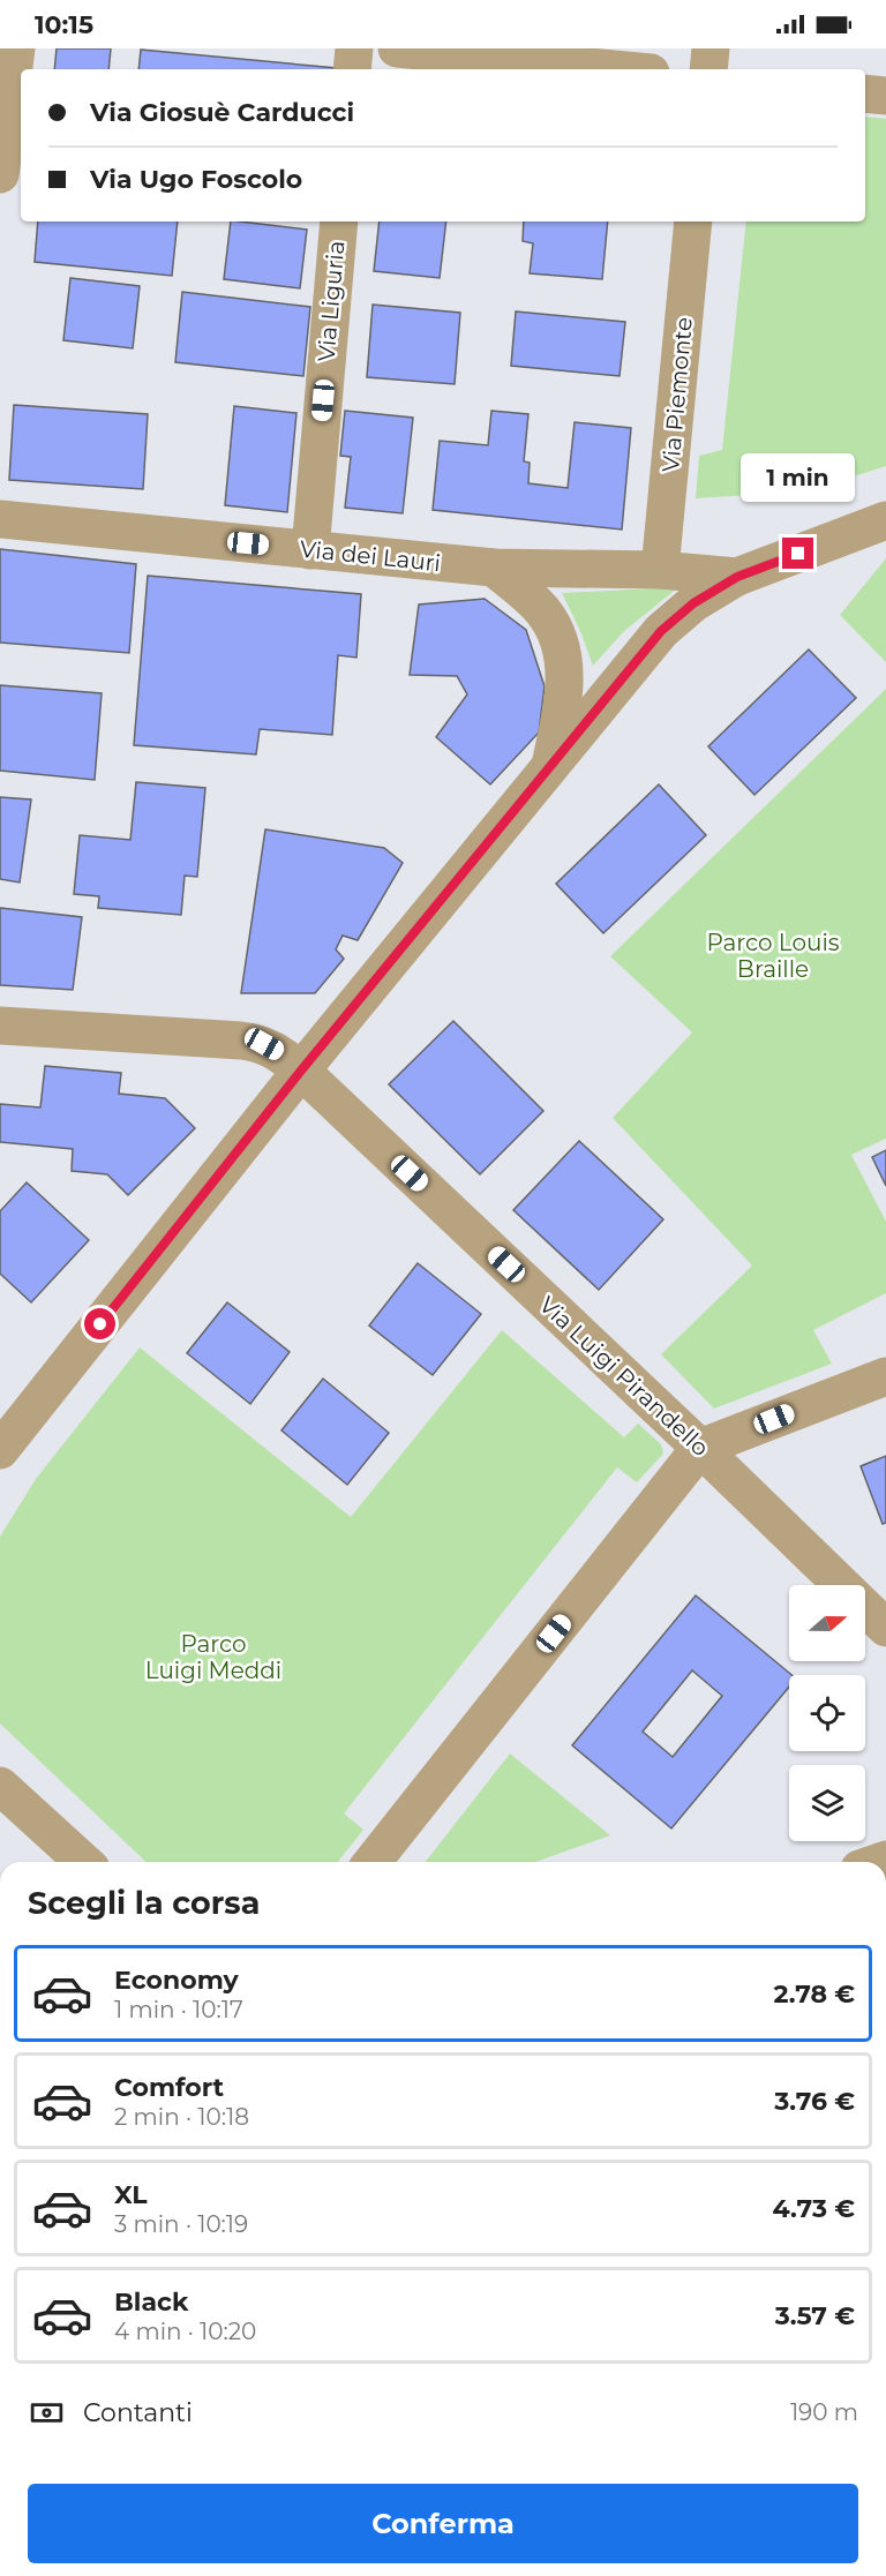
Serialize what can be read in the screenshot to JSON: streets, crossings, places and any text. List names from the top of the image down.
{
  "streets": {
    "street": [
      "Via Liguria",
      "Via Piemonte",
      "Via dei Lauri",
      "Via Luigi Pirandello"
    ]
  },
  "crossings": [
    ["Via Liguria", "Via dei Lauri"],
    ["Via Piemonte", "Via dei Lauri"]
  ],
  "parks": ["Parco Louis Braille", "Parco Luigi Meddi"],
  "north": "right",
  "page": {
    "status": "10:15",
    "banner": ["Via Giosuè Carducci", "Via Ugo Foscolo"],
    "bubble": "1 min",
    "heading": "Scegli la corsa",
    "list": [
      {
        "name": "Economy",
        "note": "1 min · 10:17",
        "value": "2.78 €"
      },
      {
        "name": "Comfort",
        "note": "2 min · 10:18",
        "value": "3.76 €"
      },
      {
        "name": "XL",
        "note": "3 min · 10:19",
        "value": "4.73 €"
      },
      {
        "name": "Black",
        "note": "4 min · 10:20",
        "value": "3.57 €"
      }
    ],
    "pay": ["Contanti", "190 m"],
    "buttons": "Conferma"
  }
}
